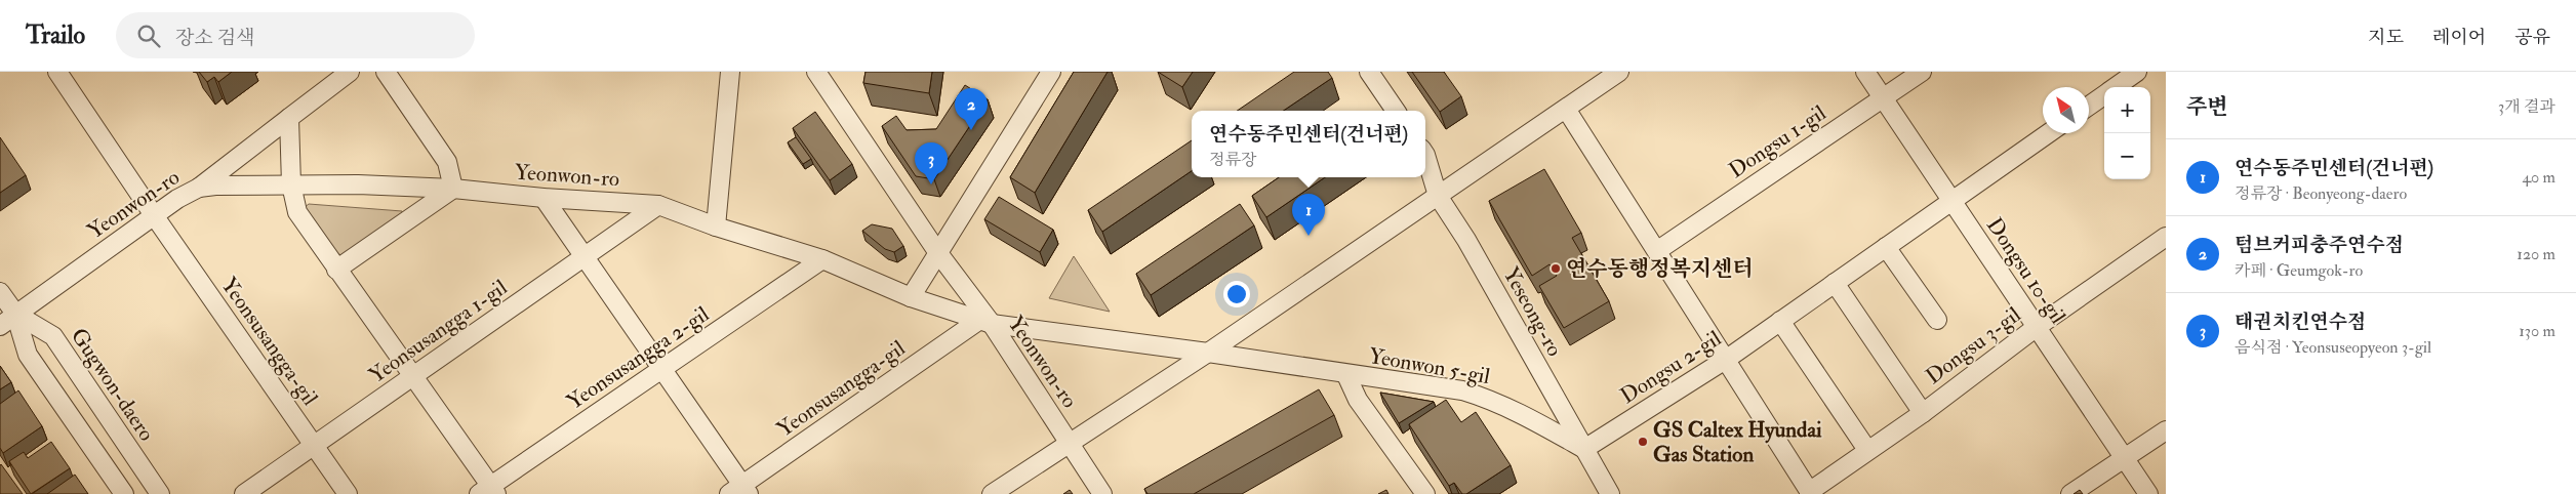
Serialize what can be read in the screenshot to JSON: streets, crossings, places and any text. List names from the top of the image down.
{
  "streets": {
    "street": [
      "Dongsu 1-gil",
      "Yeonwon-ro",
      "Dongsu 10-gil",
      "Yeseong-ro",
      "Yeonsusangga 1-gil",
      "Yeonsusangga-gil",
      "Dongsu 3-gil",
      "Yeonsusangga 2-gil",
      "Yeonwon 5-gil",
      "Dongsu 2-gil",
      "Gugwon-daero"
    ]
  },
  "crossings": [
    ["Dongsu 1-gil", "Dongsu 10-gil"],
    ["Yeonwon-ro", "Yeonsusangga 1-gil"],
    ["Yeonwon-ro", "Yeonsusangga-gil"],
    ["Yeonwon-ro", "Yeonsusangga 2-gil"],
    ["Yeonwon-ro", "Yeonwon 5-gil"],
    ["Yeonwon-ro", "Gugwon-daero"],
    ["Dongsu 10-gil", "Dongsu 3-gil"],
    ["Dongsu 10-gil", "Dongsu 2-gil"],
    ["Yeseong-ro", "Yeonwon 5-gil"],
    ["Yeseong-ro", "Dongsu 2-gil"],
    ["Yeonsusangga 1-gil", "Yeonsusangga-gil"],
    ["Yeonsusangga-gil", "Yeonwon 5-gil"],
    ["Yeonwon 5-gil", "Dongsu 2-gil"]
  ],
  "places": ["연수동행정복지센터", "GS Caltex Hyundai Gas Station"],
  "north": "top left",
  "page": {
    "header": "Trailo",
    "search": "장소 검색",
    "nav": ["지도", "레이어", "공유"],
    "heading": ["주변", "3개 결과"],
    "map_buttons": ["+", "−"],
    "pins": ["2", "3", "1"],
    "popup": ["연수동주민센터(건너편)", "정류장"],
    "list": [
      {
        "mark": "1",
        "name": "연수동주민센터(건너편)",
        "note": "정류장 · Beonyeong-daero",
        "value": "40 m"
      },
      {
        "mark": "2",
        "name": "텀브커피충주연수점",
        "note": "카페 · Geumgok-ro",
        "value": "120 m"
      },
      {
        "mark": "3",
        "name": "태권치킨연수점",
        "note": "음식점 · Yeonsuseopyeon 3-gil",
        "value": "130 m"
      }
    ]
  }
}
